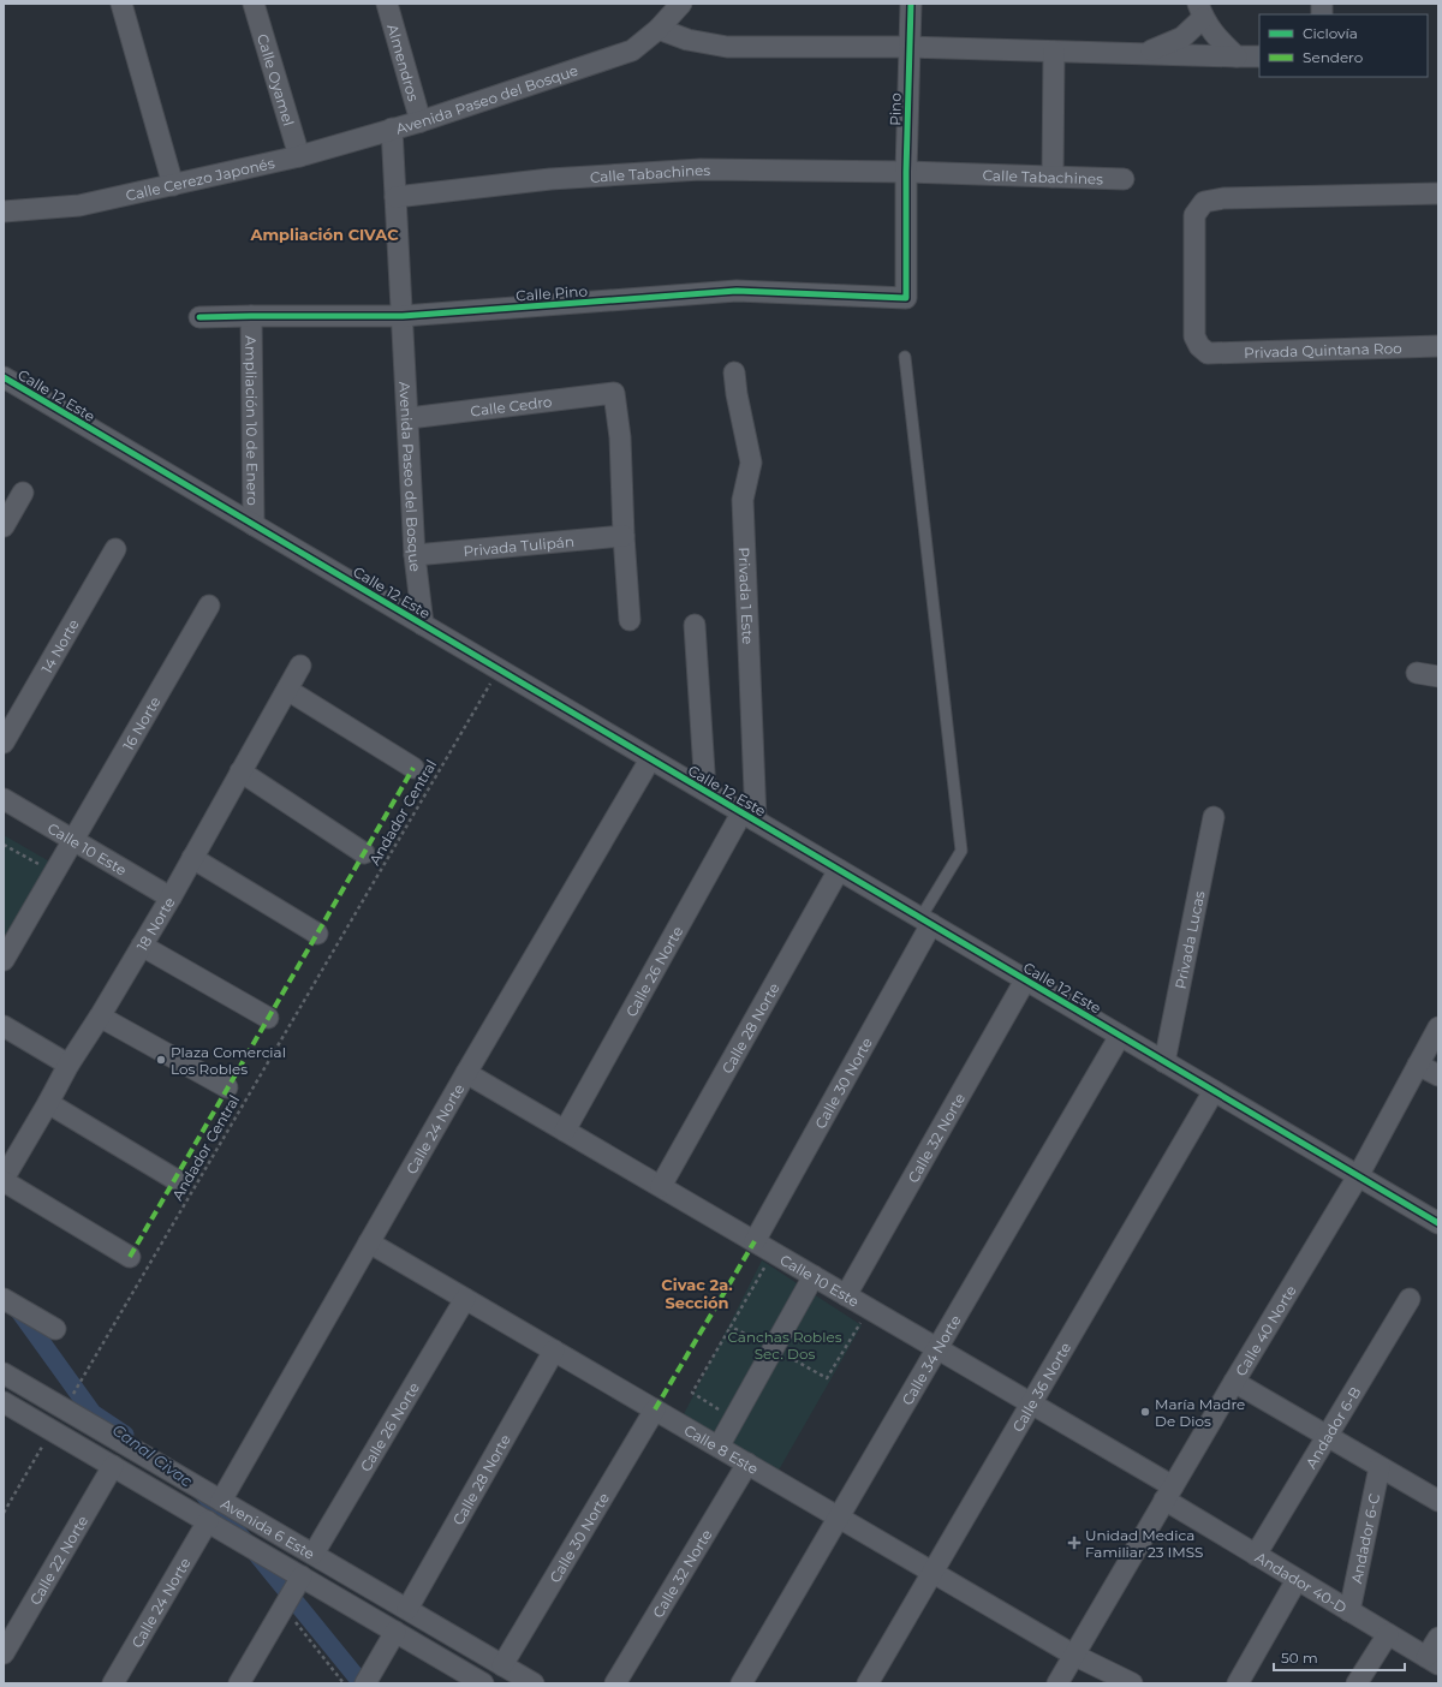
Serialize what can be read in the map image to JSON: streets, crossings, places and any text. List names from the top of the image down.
{
  "streets": {
    "street": [
      "Almendros",
      "Calle Oyamel",
      "Avenida Paseo del Bosque",
      "Pino",
      "Calle Tabachines",
      "Calle Cerezo Japonés",
      "Calle Pino",
      "Privada Quintana Roo",
      "Calle 12 Este",
      "Calle Cedro",
      "Ampliación 10 de Enero",
      "Privada Tulipán",
      "Privada 1 Este",
      "14 Norte",
      "16 Norte",
      "Calle 10 Este",
      "18 Norte",
      "Privada Lucas",
      "Calle 26 Norte",
      "Calle 28 Norte",
      "Calle 30 Norte",
      "Calle 24 Norte",
      "Calle 32 Norte",
      "Calle 40 Norte",
      "Calle 34 Norte",
      "Calle 36 Norte",
      "Andador 6-B",
      "Calle 8 Este",
      "Avenida 6 Este",
      "Andador 6-C",
      "Calle 22 Norte",
      "Andador 40-D"
    ],
    "path": ["Andador Central"]
  },
  "crossings": [
    ["Almendros", "Avenida Paseo del Bosque"],
    ["Calle Oyamel", "Calle Cerezo Japonés"],
    ["Avenida Paseo del Bosque", "Calle Tabachines"],
    ["Avenida Paseo del Bosque", "Calle Cerezo Japonés"],
    ["Avenida Paseo del Bosque", "Calle Pino"],
    ["Avenida Paseo del Bosque", "Calle 12 Este"],
    ["Avenida Paseo del Bosque", "Calle Cedro"],
    ["Avenida Paseo del Bosque", "Privada Tulipán"],
    ["Pino", "Calle Tabachines"],
    ["Pino", "Calle Pino"],
    ["Calle Tabachines", "Calle Pino"],
    ["Calle Pino", "Ampliación 10 de Enero"],
    ["Calle 12 Este", "Ampliación 10 de Enero"],
    ["Calle 12 Este", "Privada 1 Este"],
    ["Calle 12 Este", "Andador Central"],
    ["Calle 12 Este", "Privada Lucas"],
    ["Calle 12 Este", "Calle 26 Norte"],
    ["Calle 12 Este", "Calle 28 Norte"],
    ["Calle 12 Este", "Calle 30 Norte"],
    ["Calle 12 Este", "Calle 24 Norte"],
    ["Calle 12 Este", "Calle 32 Norte"],
    ["Calle 12 Este", "Calle 40 Norte"],
    ["Calle 12 Este", "Calle 34 Norte"],
    ["Calle 12 Este", "Calle 36 Norte"],
    ["Calle Cedro", "Privada Tulipán"],
    ["Privada 1 Este", "Calle 26 Norte"],
    ["16 Norte", "Calle 10 Este"],
    ["Andador Central", "Avenida 6 Este"],
    ["Calle 10 Este", "18 Norte"],
    ["Calle 10 Este", "Calle 26 Norte"],
    ["Calle 10 Este", "Calle 28 Norte"],
    ["Calle 10 Este", "Calle 30 Norte"],
    ["Calle 10 Este", "Calle 24 Norte"],
    ["Calle 10 Este", "Calle 32 Norte"],
    ["Calle 10 Este", "Calle 40 Norte"],
    ["Calle 10 Este", "Calle 34 Norte"],
    ["Calle 10 Este", "Calle 36 Norte"],
    ["Calle 10 Este", "Andador 40-D"],
    ["Calle 26 Norte", "Calle 8 Este"],
    ["Calle 26 Norte", "Avenida 6 Este"],
    ["Calle 28 Norte", "Calle 8 Este"],
    ["Calle 28 Norte", "Avenida 6 Este"],
    ["Calle 30 Norte", "Calle 8 Este"],
    ["Calle 30 Norte", "Avenida 6 Este"],
    ["Calle 24 Norte", "Calle 8 Este"],
    ["Calle 24 Norte", "Avenida 6 Este"],
    ["Calle 32 Norte", "Calle 8 Este"],
    ["Calle 40 Norte", "Calle 8 Este"],
    ["Calle 40 Norte", "Andador 40-D"],
    ["Calle 34 Norte", "Calle 8 Este"],
    ["Calle 36 Norte", "Calle 8 Este"],
    ["Andador 6-B", "Andador 40-D"],
    ["Avenida 6 Este", "Calle 22 Norte"],
    ["Andador 6-C", "Andador 40-D"]
  ],
  "districts": ["Ampliación CIVAC", "Civac 2a. Sección"],
  "water": ["Canal Civac"],
  "parks": ["Canchas Robles Sec. Dos"],
  "places": {
    "other": ["Plaza Comercial Los Robles", "María Madre De Dios"],
    "health": ["Unidad Medica Familiar 23 IMSS"]
  },
  "legend": ["Ciclovía", "Sendero"],
  "scale_bar": "50 m"
}
